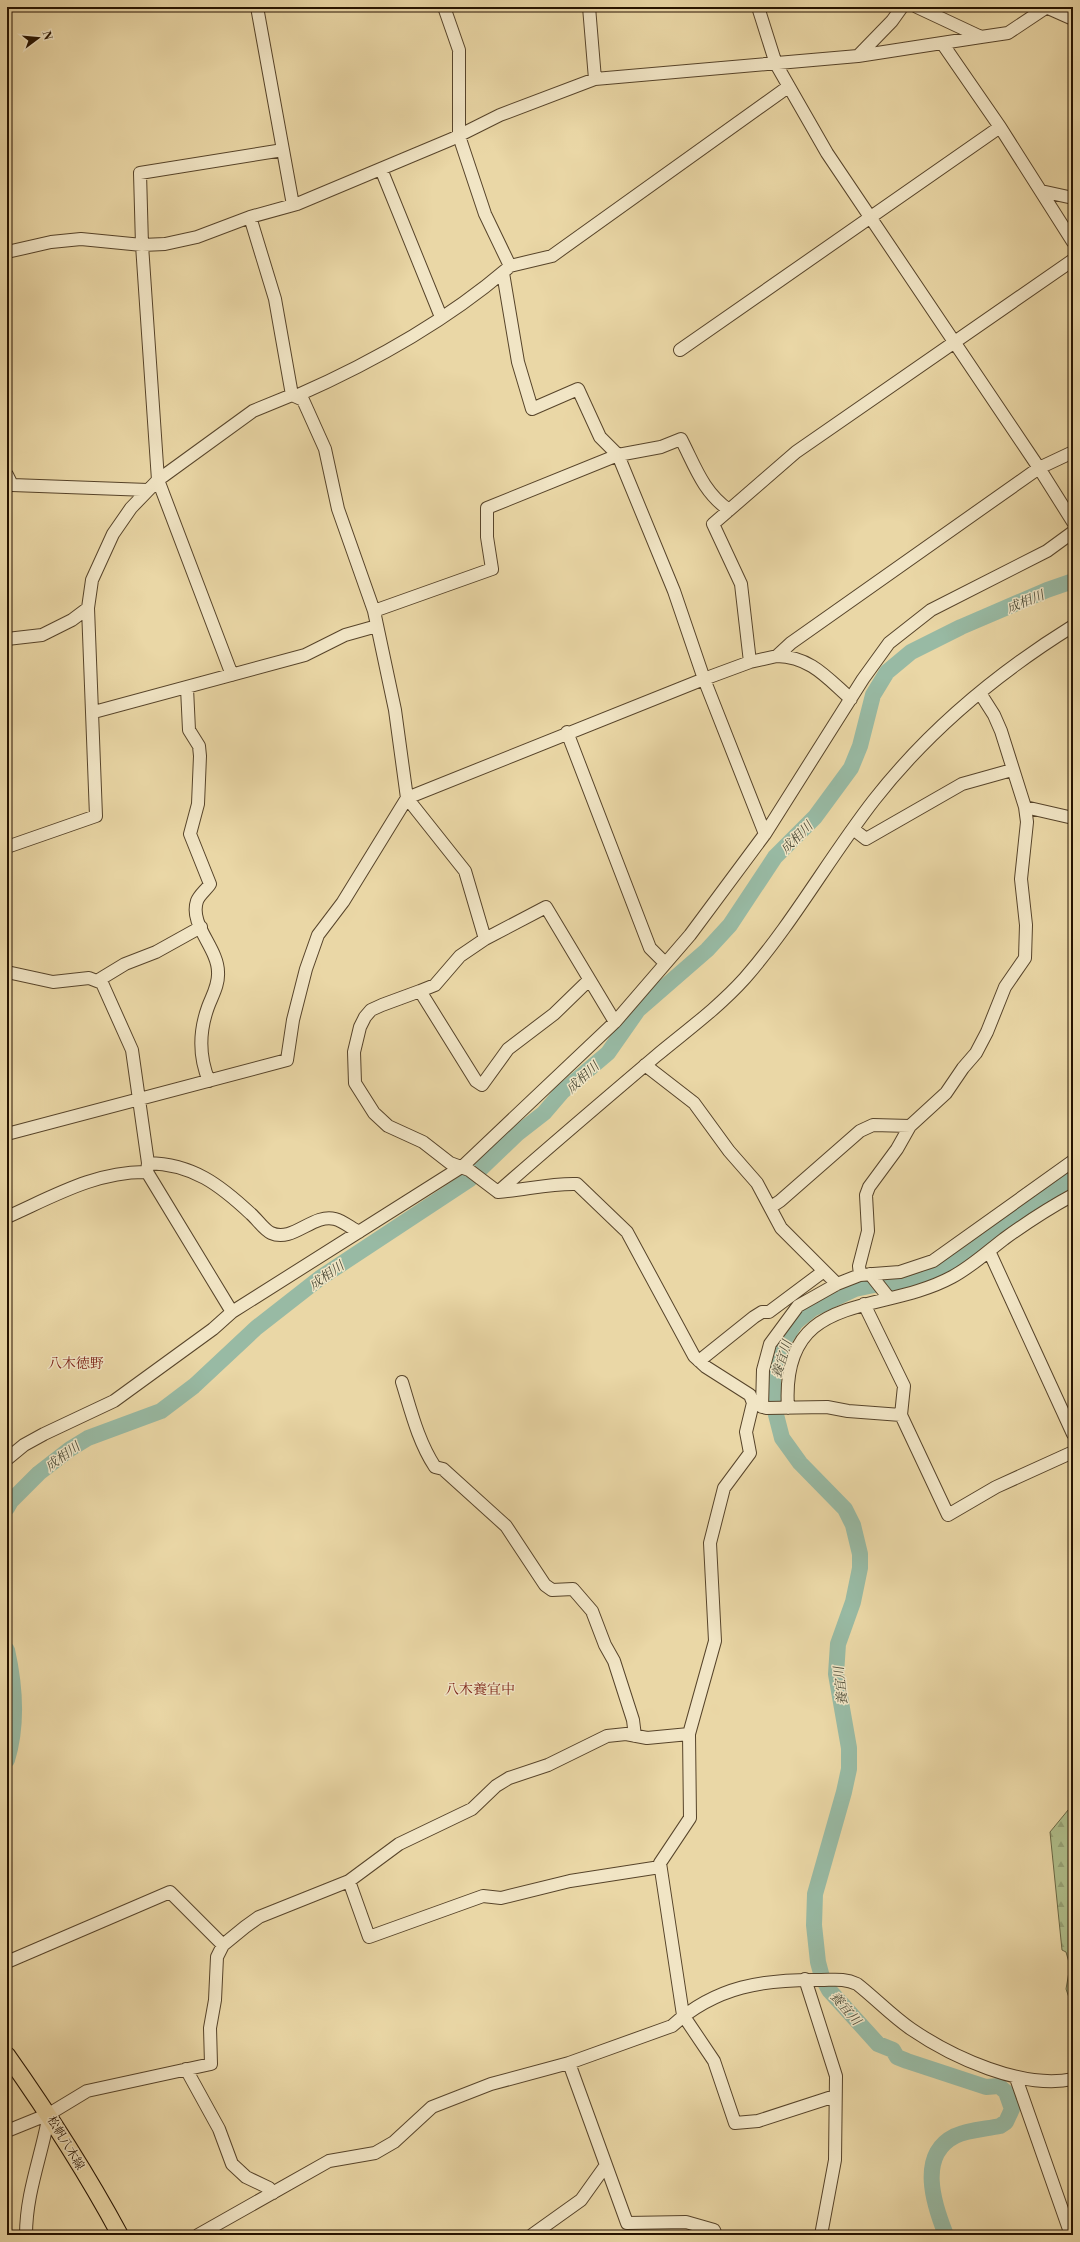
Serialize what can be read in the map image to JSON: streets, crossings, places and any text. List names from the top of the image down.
{
  "streets": {
    "main road": ["松帆八木線"]
  },
  "districts": ["八木徳野", "八木養宜中"],
  "water": ["成相川", "養宜川"],
  "north": "right"
}
